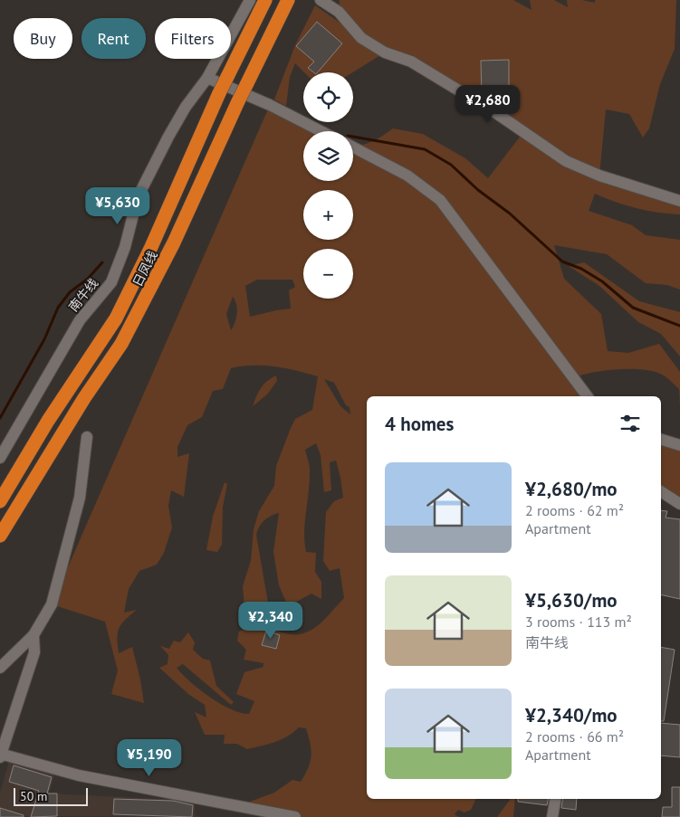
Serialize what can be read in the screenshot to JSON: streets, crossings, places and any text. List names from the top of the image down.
{
  "streets": {
    "highway": ["日凤线"],
    "street": ["南牛线"]
  },
  "scale_bar": "50 m",
  "page": {
    "chip": ["Buy", "Rent", "Filters"],
    "map_buttons": ["+", "−"],
    "price": [
      "¥2,680",
      "¥5,630",
      "¥2,340",
      "¥5,190"
    ],
    "heading": "4 homes",
    "list": [
      {
        "name": "¥2,680/mo",
        "note": "2 rooms · 62 m² · Apartment"
      },
      {
        "name": "¥5,630/mo",
        "note": "3 rooms · 113 m² · 南牛线"
      },
      {
        "name": "¥2,340/mo",
        "note": "2 rooms · 66 m² · Apartment"
      }
    ],
    "scale": "50 m"
  }
}
